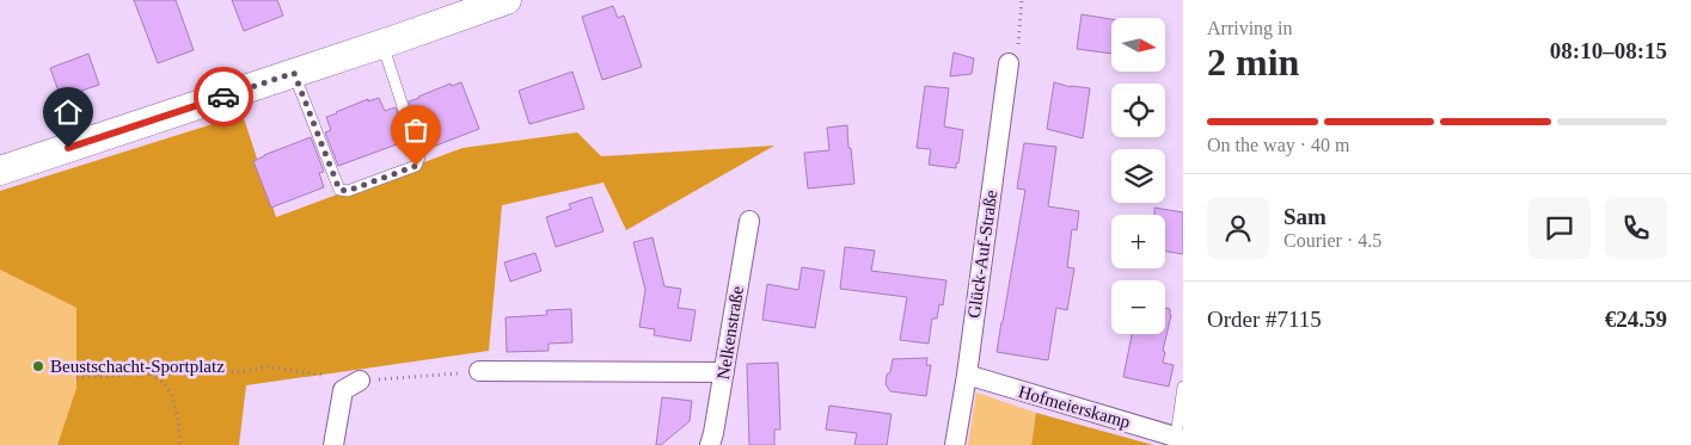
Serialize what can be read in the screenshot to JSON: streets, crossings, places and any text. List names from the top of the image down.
{
  "streets": {
    "street": ["Glück-Auf-Straße", "Nelkenstraße", "Hofmeierskamp"]
  },
  "crossings": [
    ["Glück-Auf-Straße", "Hofmeierskamp"]
  ],
  "places": ["Beustschacht-Sportplatz"],
  "north": "right",
  "page": {
    "heading": ["2 min", "Arriving in", "08:10–08:15"],
    "panel": [
      "Sam",
      "Courier · 4.5",
      "Order #7115",
      "€24.59"
    ],
    "map_buttons": ["+", "−"],
    "bar": "On the way · 40 m"
  }
}
